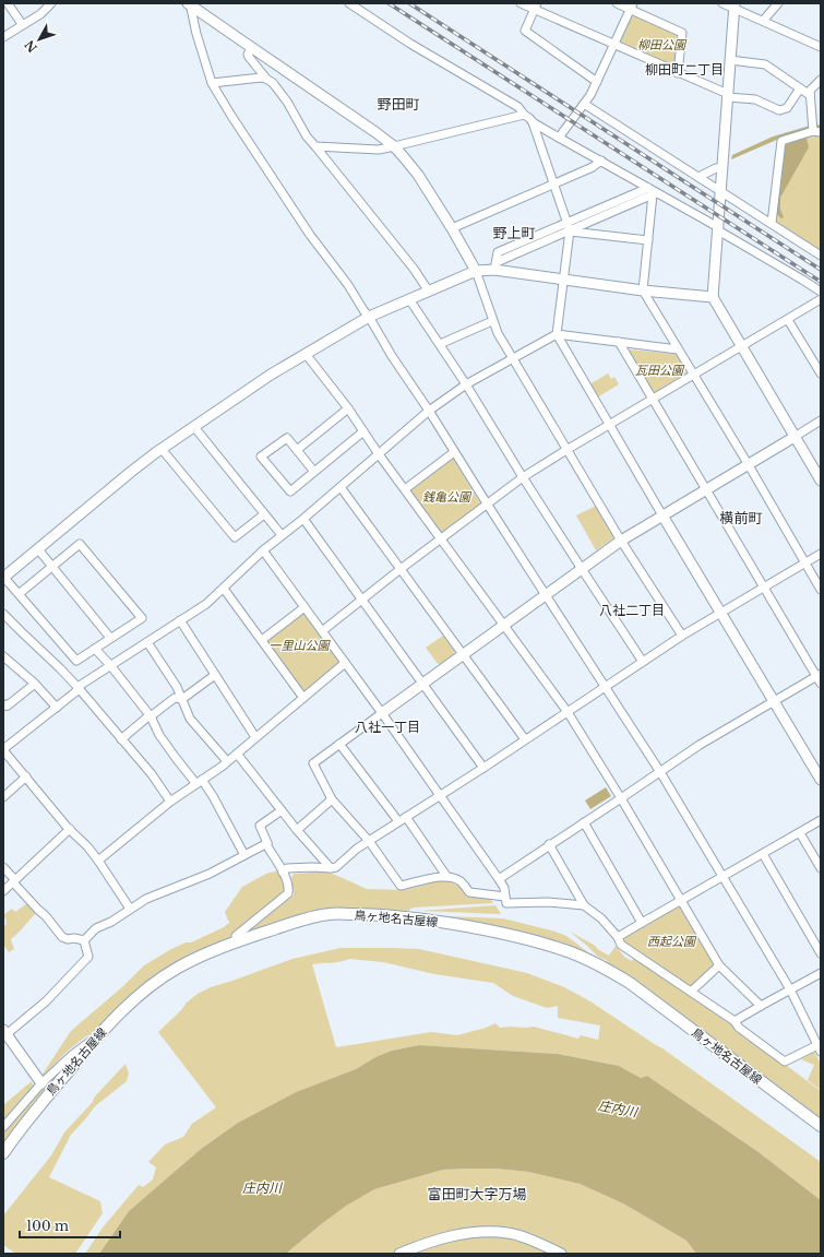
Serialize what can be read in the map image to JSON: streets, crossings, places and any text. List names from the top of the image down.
{
  "streets": {
    "main road": ["鳥ヶ地名古屋線"]
  },
  "districts": [
    "柳田町二丁目",
    "野田町",
    "野上町",
    "横前町",
    "八社二丁目",
    "八社一丁目",
    "富田町大字万場"
  ],
  "water": ["庄内川"],
  "parks": [
    "柳田公園",
    "瓦田公園",
    "銭亀公園",
    "一里山公園",
    "西起公園"
  ],
  "scale_bar": "100 m",
  "north": "bottom left"
}
